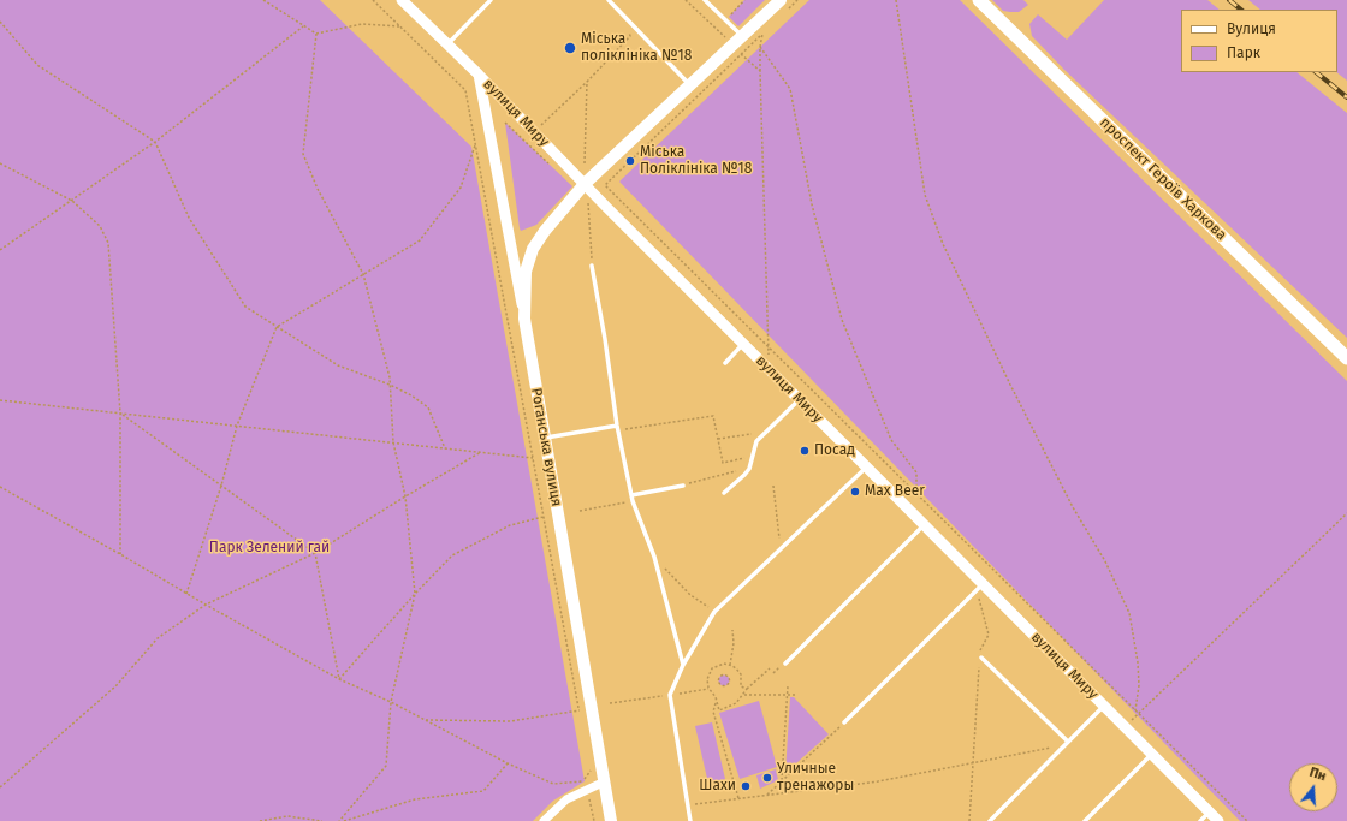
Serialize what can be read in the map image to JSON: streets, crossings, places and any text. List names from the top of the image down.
{
  "streets": {
    "main road": ["проспект Героїв Харкова", "Роганська вулиця"],
    "street": ["вулиця Миру"]
  },
  "crossings": [
    ["вулиця Миру", "Роганська вулиця"]
  ],
  "parks": ["Парк Зелений гай"],
  "places": [
    "Міська поліклініка №18",
    "Міська Поліклініка №18",
    "Посад",
    "Max Beer",
    "Уличные тренажоры",
    "Шахи"
  ],
  "legend": ["Вулиця", "Парк"],
  "north": "top"
}
